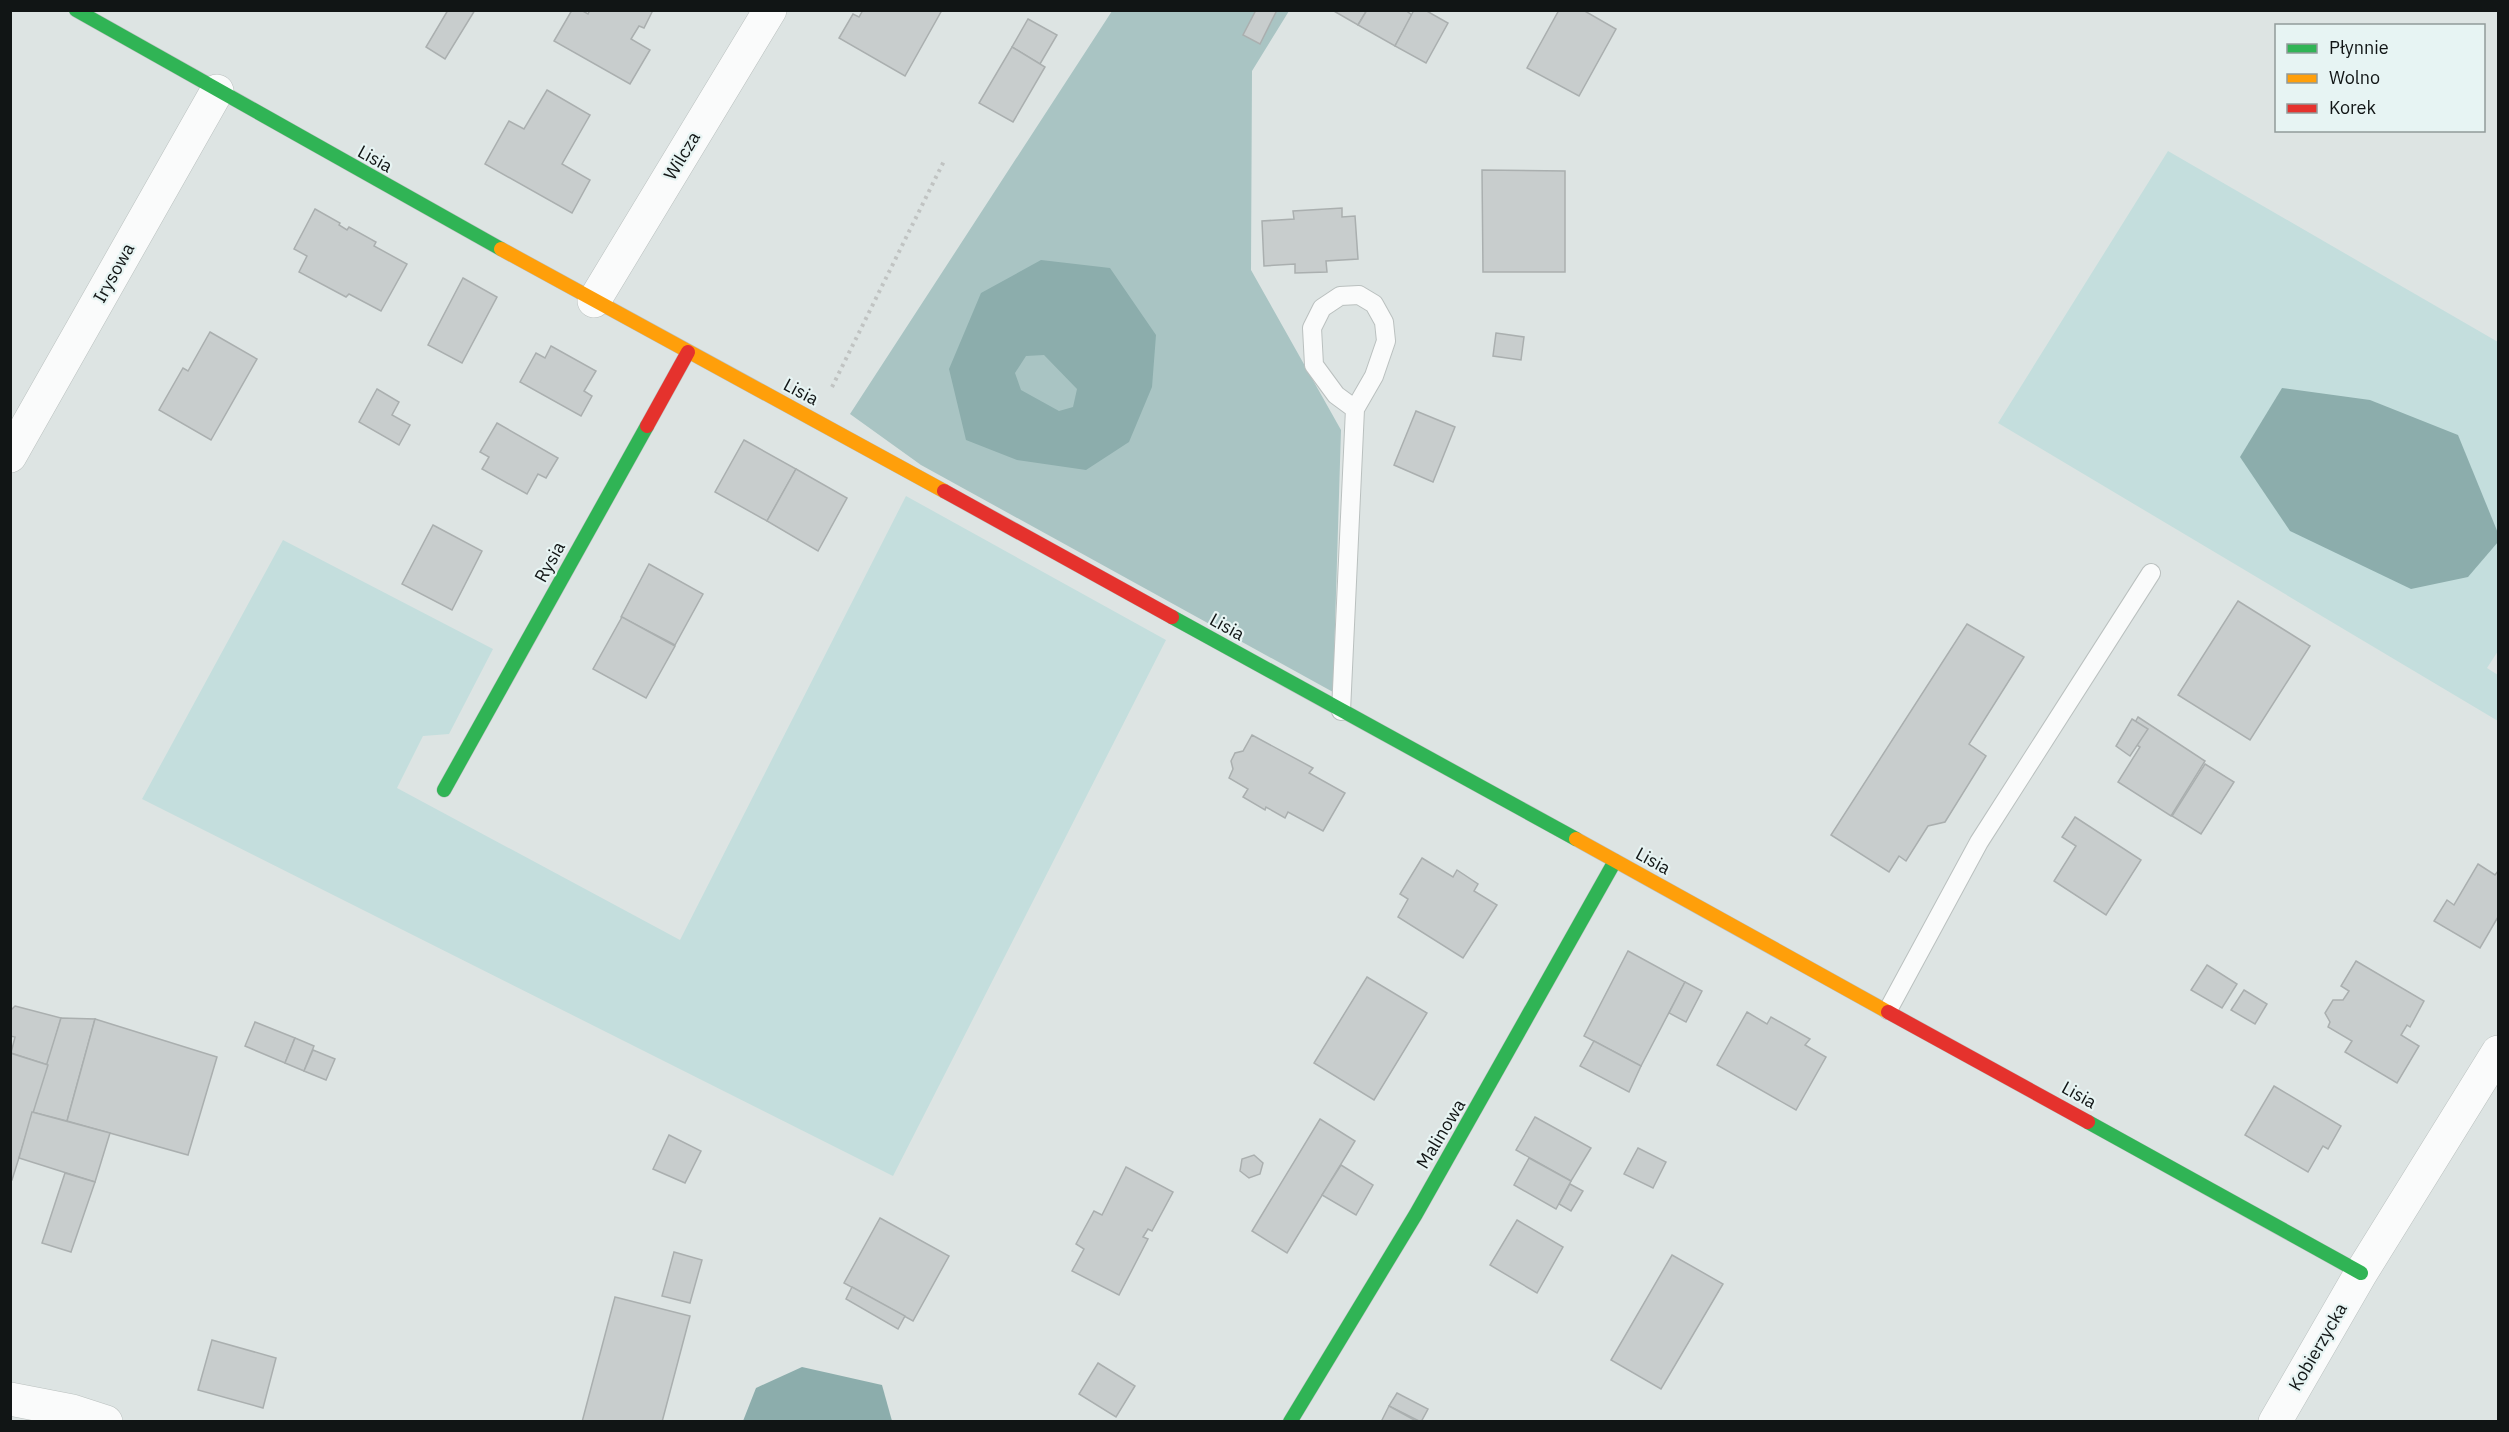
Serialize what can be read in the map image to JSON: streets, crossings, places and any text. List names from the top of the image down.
{
  "streets": {
    "street": [
      "Wilcza",
      "Lisia",
      "Irysowa",
      "Rysia",
      "Malinowa",
      "Kobierzycka"
    ]
  },
  "crossings": [
    ["Wilcza", "Lisia"],
    ["Lisia", "Irysowa"],
    ["Lisia", "Rysia"],
    ["Lisia", "Malinowa"],
    ["Lisia", "Kobierzycka"]
  ],
  "legend": ["Płynnie", "Wolno", "Korek"]
}
